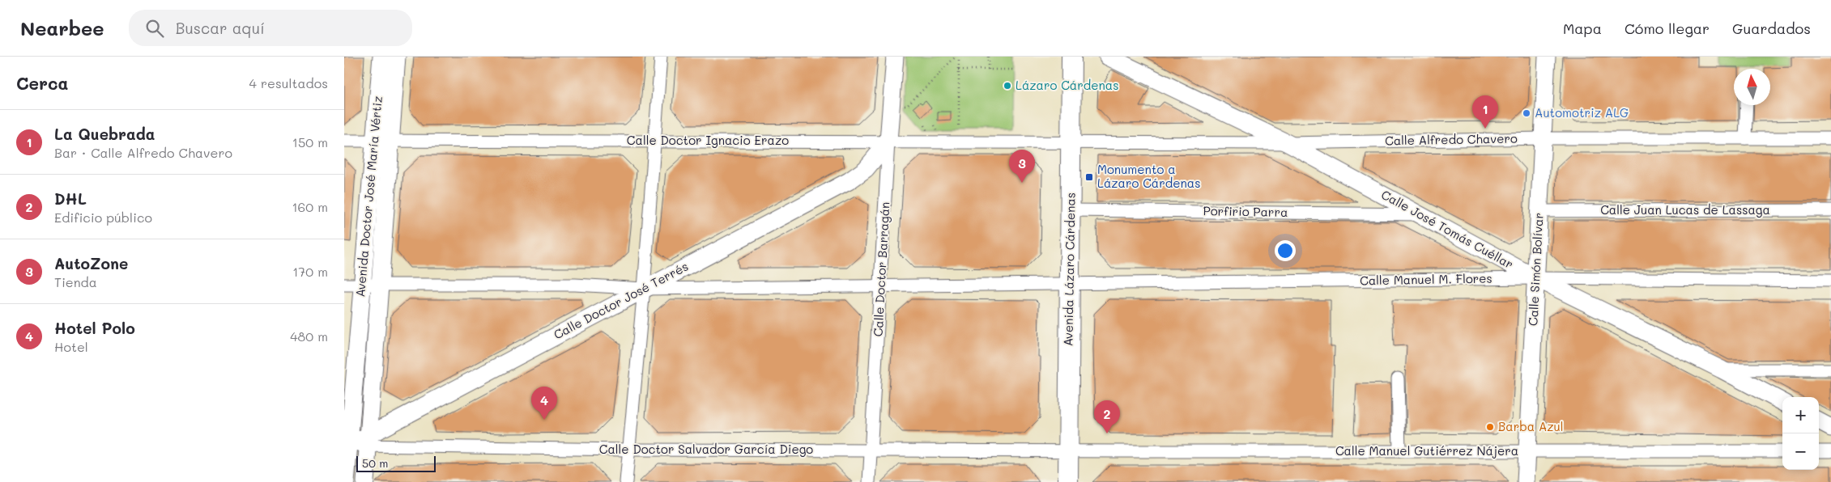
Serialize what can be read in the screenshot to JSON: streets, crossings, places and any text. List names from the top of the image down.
{
  "streets": {
    "main road": ["Avenida Lázaro Cárdenas"],
    "street": [
      "Calle Alfredo Chavero",
      "Calle Doctor Ignacio Erazo",
      "Avenida Doctor José María Vértiz",
      "Calle Juan Lucas de Lassaga",
      "Porfirio Parra",
      "Calle José Tomás Cuéllar",
      "Calle Doctor Barragán",
      "Calle Simón Bolívar",
      "Calle Manuel M. Flores",
      "Calle Doctor José Terrés",
      "Calle Doctor Salvador García Diego",
      "Calle Manuel Gutiérrez Nájera"
    ]
  },
  "crossings": [
    ["Calle Alfredo Chavero", "Calle Doctor Ignacio Erazo"],
    ["Calle Alfredo Chavero", "Calle José Tomás Cuéllar"],
    ["Calle Alfredo Chavero", "Avenida Lázaro Cárdenas"],
    ["Calle Alfredo Chavero", "Calle Simón Bolívar"],
    ["Calle Doctor Ignacio Erazo", "Avenida Doctor José María Vértiz"],
    ["Calle Doctor Ignacio Erazo", "Calle Doctor Barragán"],
    ["Calle Doctor Ignacio Erazo", "Avenida Lázaro Cárdenas"],
    ["Calle Doctor Ignacio Erazo", "Calle Doctor José Terrés"],
    ["Avenida Doctor José María Vértiz", "Calle Manuel M. Flores"],
    ["Avenida Doctor José María Vértiz", "Calle Doctor José Terrés"],
    ["Avenida Doctor José María Vértiz", "Calle Doctor Salvador García Diego"],
    ["Calle Juan Lucas de Lassaga", "Calle Simón Bolívar"],
    ["Porfirio Parra", "Calle José Tomás Cuéllar"],
    ["Porfirio Parra", "Avenida Lázaro Cárdenas"],
    ["Calle José Tomás Cuéllar", "Calle Simón Bolívar"],
    ["Calle José Tomás Cuéllar", "Calle Manuel M. Flores"],
    ["Calle Doctor Barragán", "Calle Manuel M. Flores"],
    ["Calle Doctor Barragán", "Calle Doctor José Terrés"],
    ["Calle Doctor Barragán", "Calle Doctor Salvador García Diego"],
    ["Avenida Lázaro Cárdenas", "Calle Manuel M. Flores"],
    ["Avenida Lázaro Cárdenas", "Calle Doctor Salvador García Diego"],
    ["Avenida Lázaro Cárdenas", "Calle Manuel Gutiérrez Nájera"],
    ["Calle Simón Bolívar", "Calle Manuel M. Flores"],
    ["Calle Simón Bolívar", "Calle Manuel Gutiérrez Nájera"],
    ["Calle Manuel M. Flores", "Calle Doctor José Terrés"],
    ["Calle Doctor José Terrés", "Calle Doctor Salvador García Diego"],
    ["Calle Doctor Salvador García Diego", "Calle Manuel Gutiérrez Nájera"]
  ],
  "places": {
    "other": ["Lázaro Cárdenas", "Automotriz ALG", "Barba Azul"],
    "transit": ["Monumento a Lázaro Cárdenas"]
  },
  "scale_bar": "50 m",
  "north": "top",
  "page": {
    "header": "Nearbee",
    "search": "Buscar aquí",
    "nav": ["Mapa", "Cómo llegar", "Guardados"],
    "heading": ["Cerca", "4 resultados"],
    "pins": [
      "1",
      "3",
      "4",
      "2"
    ],
    "list": [
      {
        "mark": "1",
        "name": "La Quebrada",
        "note": "Bar · Calle Alfredo Chavero",
        "value": "150 m"
      },
      {
        "mark": "2",
        "name": "DHL",
        "note": "Edificio público",
        "value": "160 m"
      },
      {
        "mark": "3",
        "name": "AutoZone",
        "note": "Tienda",
        "value": "170 m"
      },
      {
        "mark": "4",
        "name": "Hotel Polo",
        "note": "Hotel",
        "value": "480 m"
      }
    ],
    "map_buttons": ["+", "−"],
    "scale": "50 m"
  }
}
